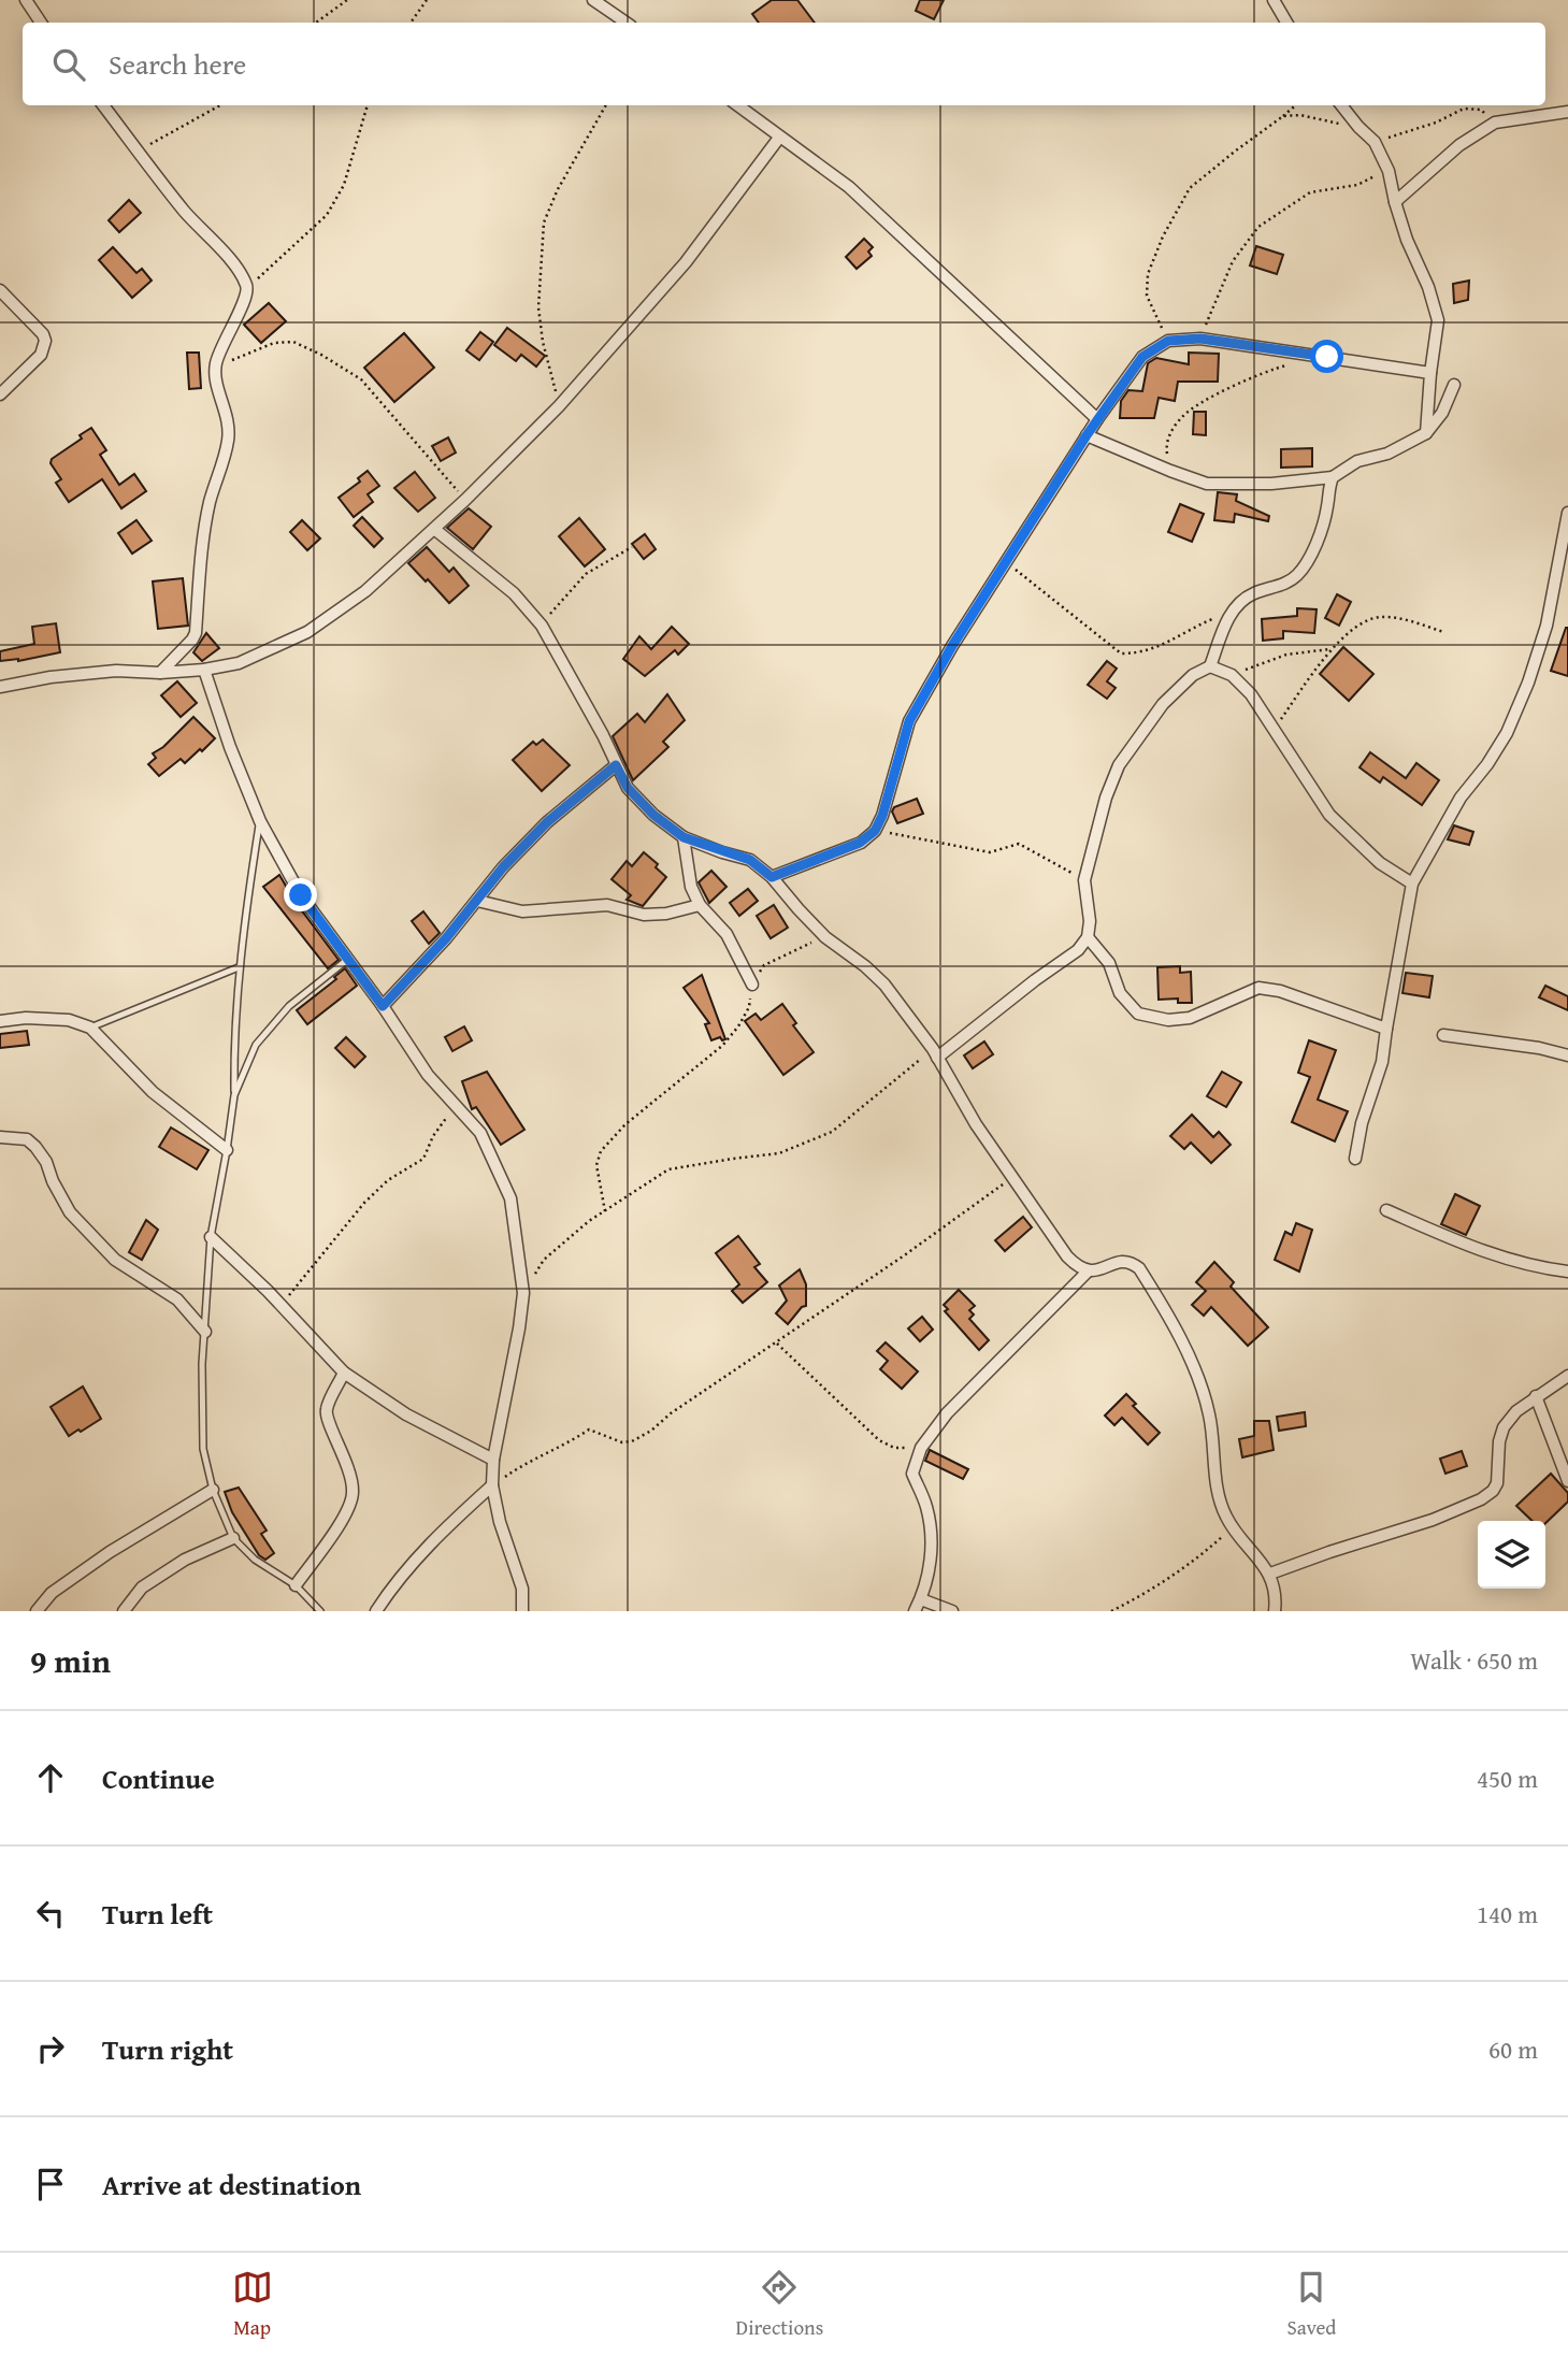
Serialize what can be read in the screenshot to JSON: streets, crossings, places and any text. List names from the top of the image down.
{
  "page": {
    "search": "Search here",
    "heading": ["9 min", "Walk · 650 m"],
    "list": [
      ["Continue", "450 m"],
      ["Turn left", "140 m"],
      ["Turn right", "60 m"],
      "Arrive at destination"
    ],
    "nav": ["Map", "Directions", "Saved"]
  }
}
